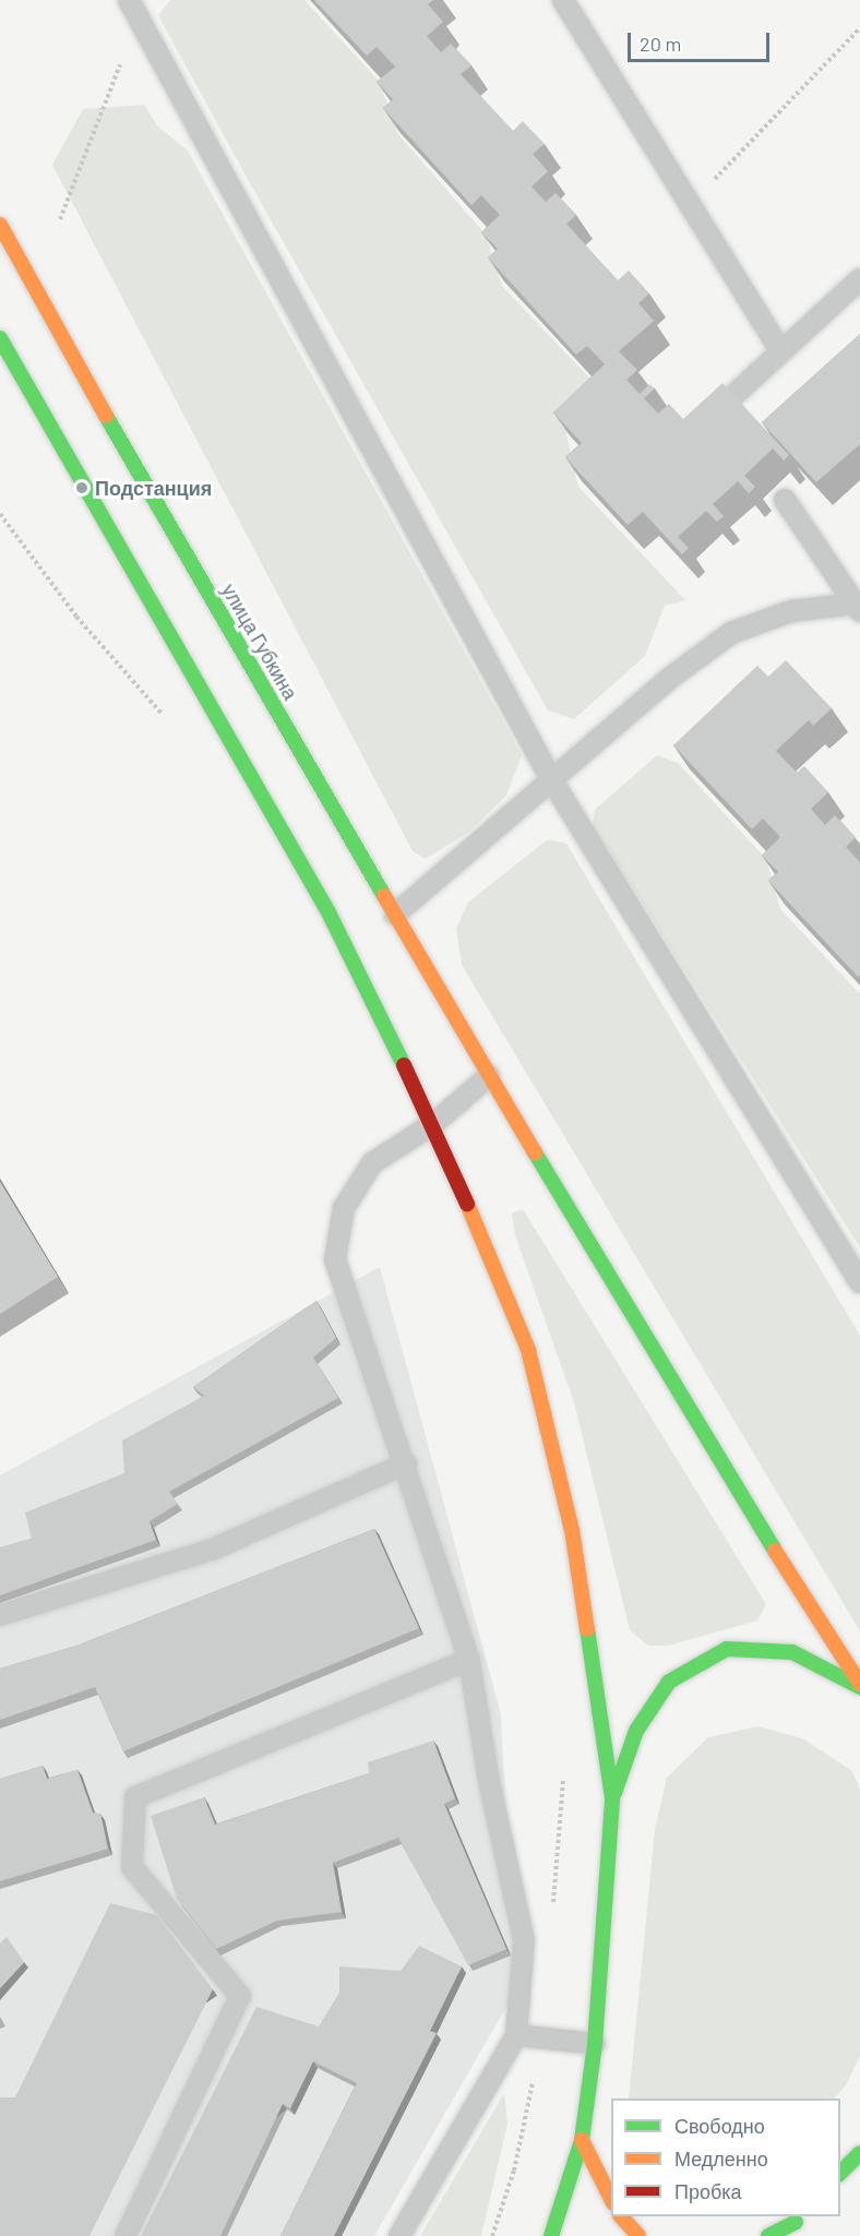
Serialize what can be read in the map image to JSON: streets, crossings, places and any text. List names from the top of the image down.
{
  "streets": {
    "main road": ["улица Губкина"]
  },
  "places": ["Подстанция"],
  "legend": ["Свободно", "Медленно", "Пробка"],
  "scale_bar": "20 m"
}
